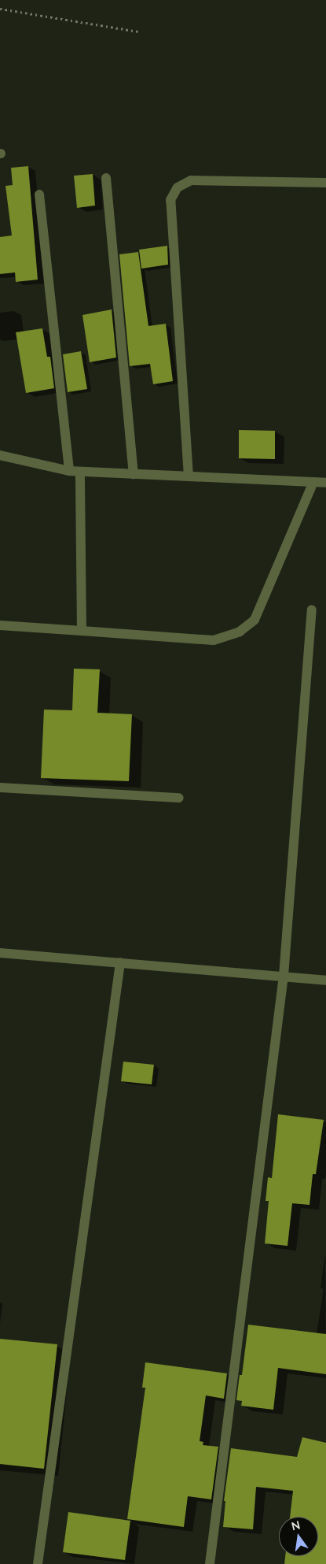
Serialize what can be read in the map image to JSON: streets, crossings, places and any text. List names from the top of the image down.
{
  "north": "top"
}
